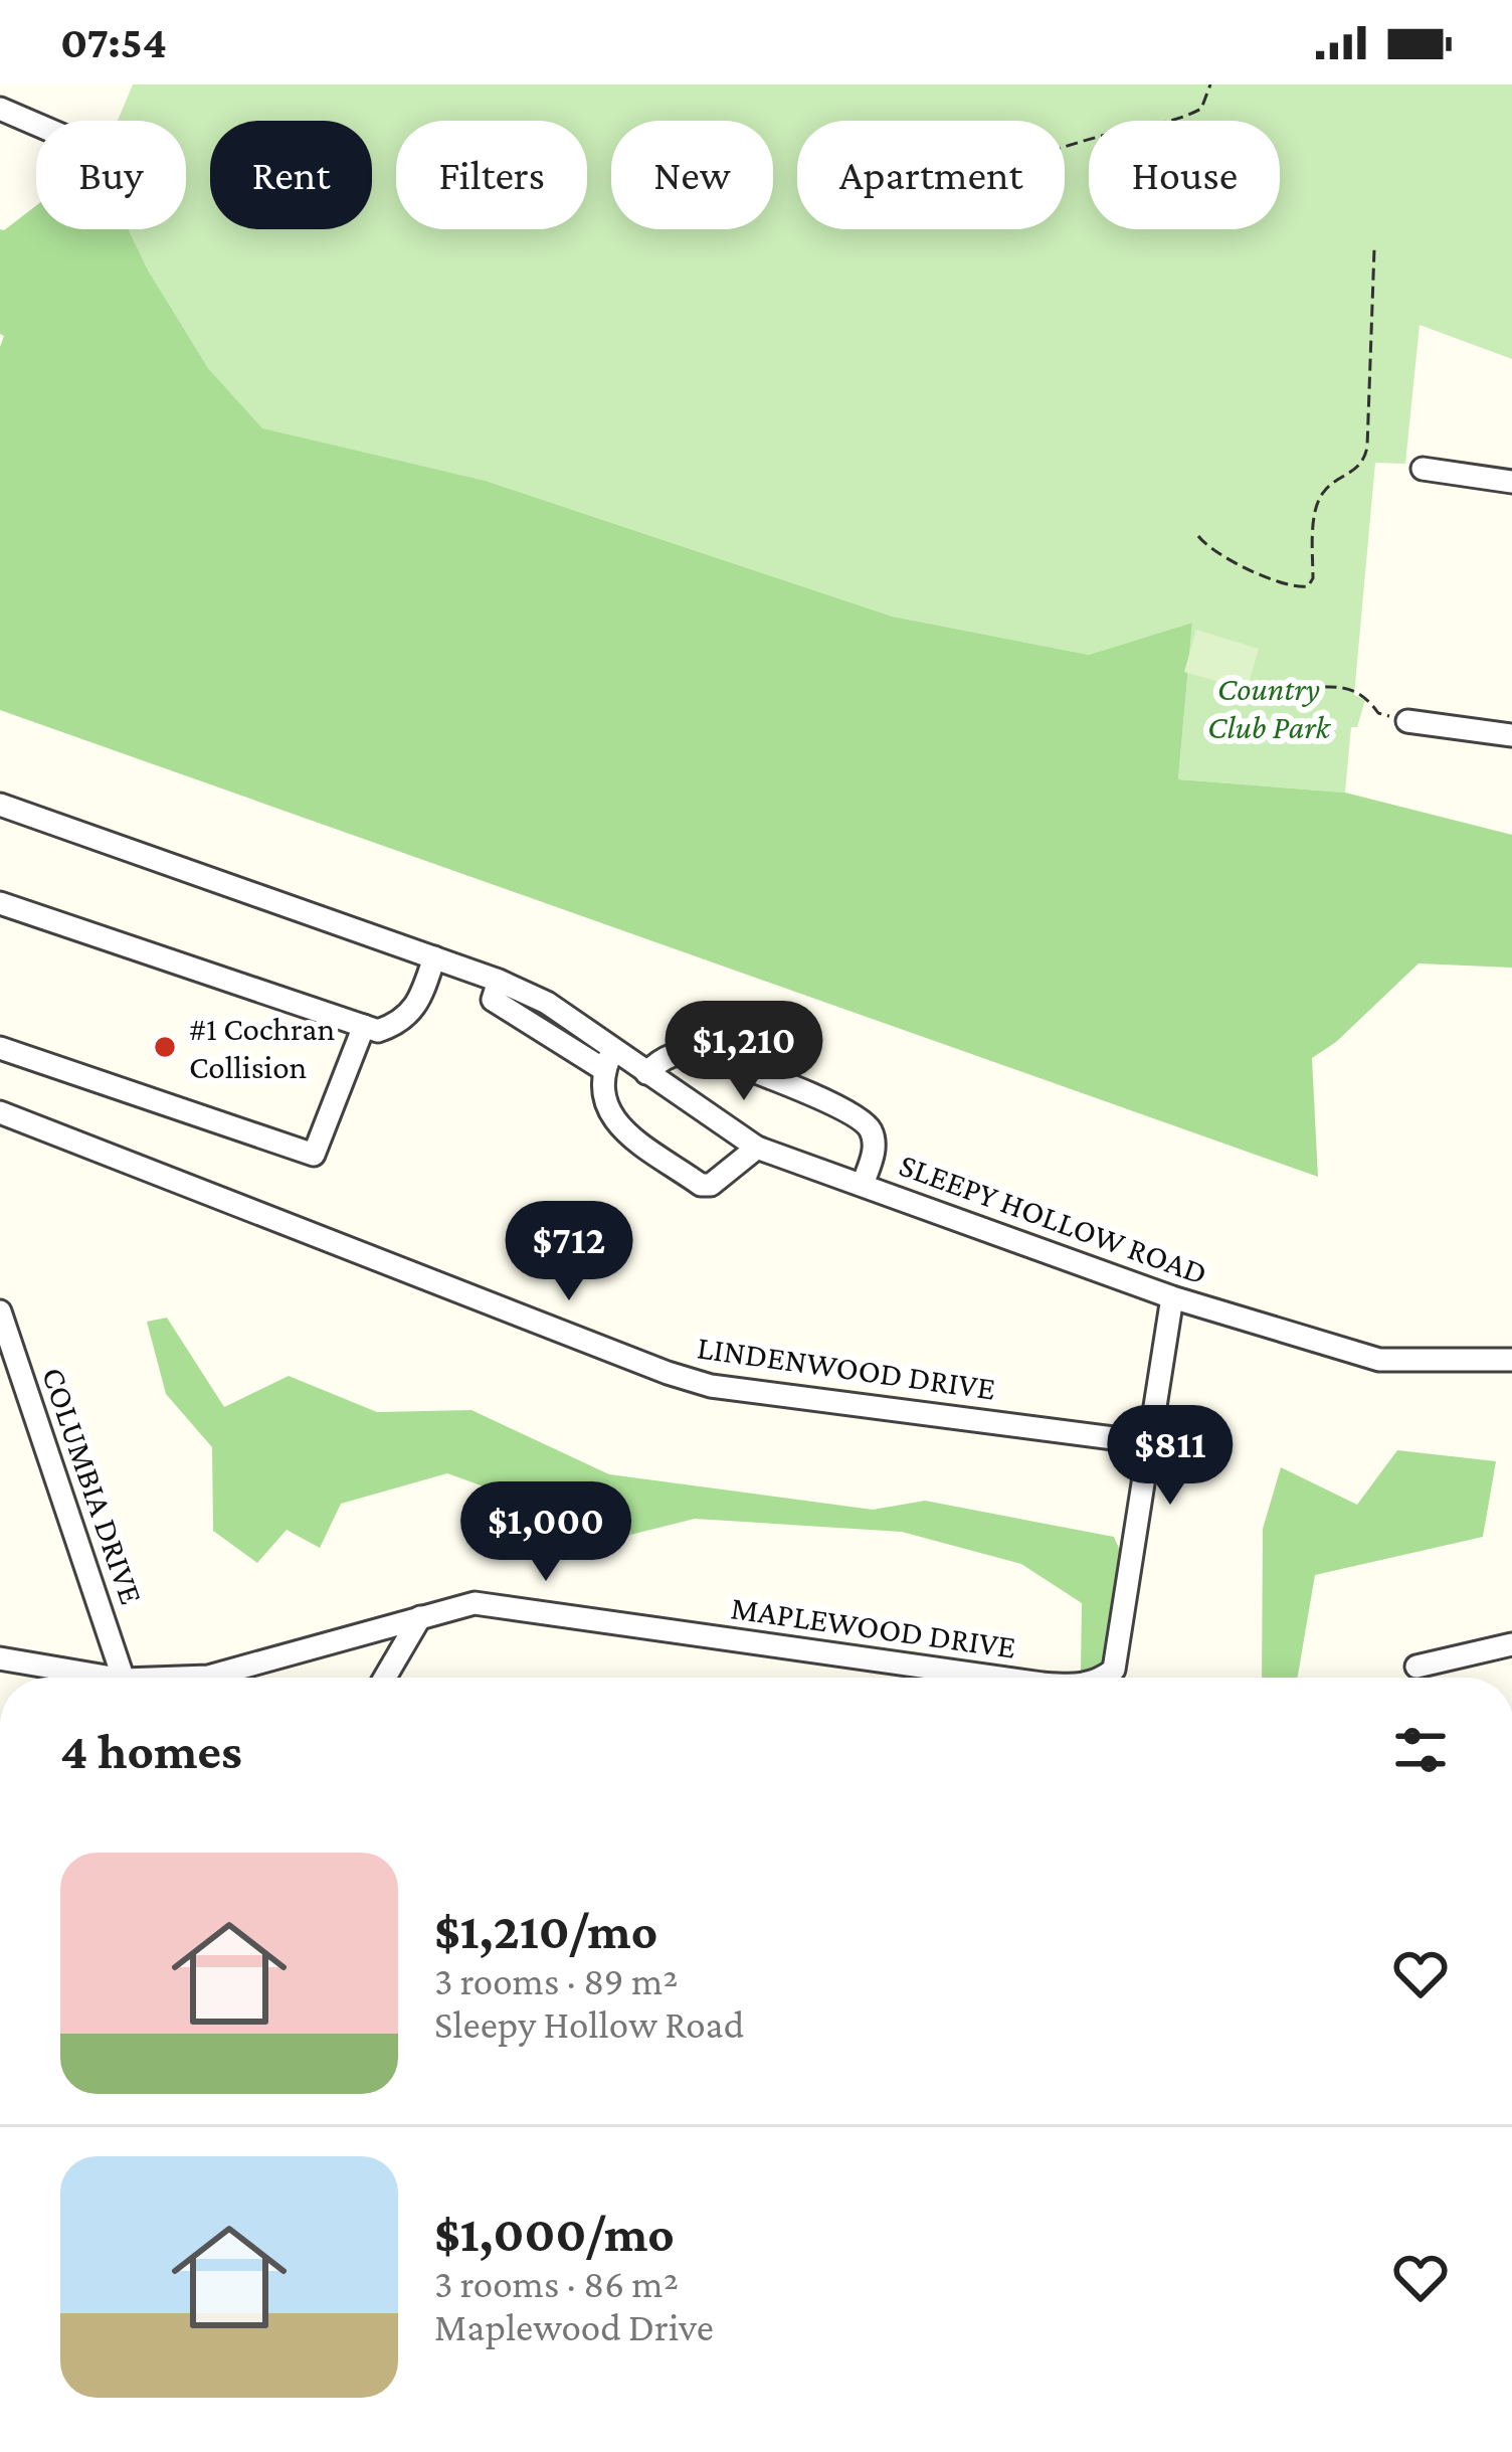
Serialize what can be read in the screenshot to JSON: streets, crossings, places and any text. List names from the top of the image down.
{
  "streets": {
    "street": [
      "SLEEPY HOLLOW ROAD",
      "LINDENWOOD DRIVE",
      "COLUMBIA DRIVE",
      "MAPLEWOOD DRIVE"
    ]
  },
  "crossings": [
    ["LINDENWOOD DRIVE", "MAPLEWOOD DRIVE"]
  ],
  "parks": ["Country Club Park"],
  "places": ["#1 Cochran Collision"],
  "page": {
    "status": "07:54",
    "chip": [
      "Buy",
      "Rent",
      "Filters",
      "New",
      "Apartment",
      "House"
    ],
    "price": [
      "$1,210",
      "$712",
      "$811",
      "$1,000"
    ],
    "heading": "4 homes",
    "list": [
      {
        "name": "$1,210/mo",
        "note": "3 rooms · 89 m² · Sleepy Hollow Road"
      },
      {
        "name": "$1,000/mo",
        "note": "3 rooms · 86 m² · Maplewood Drive"
      }
    ]
  }
}
